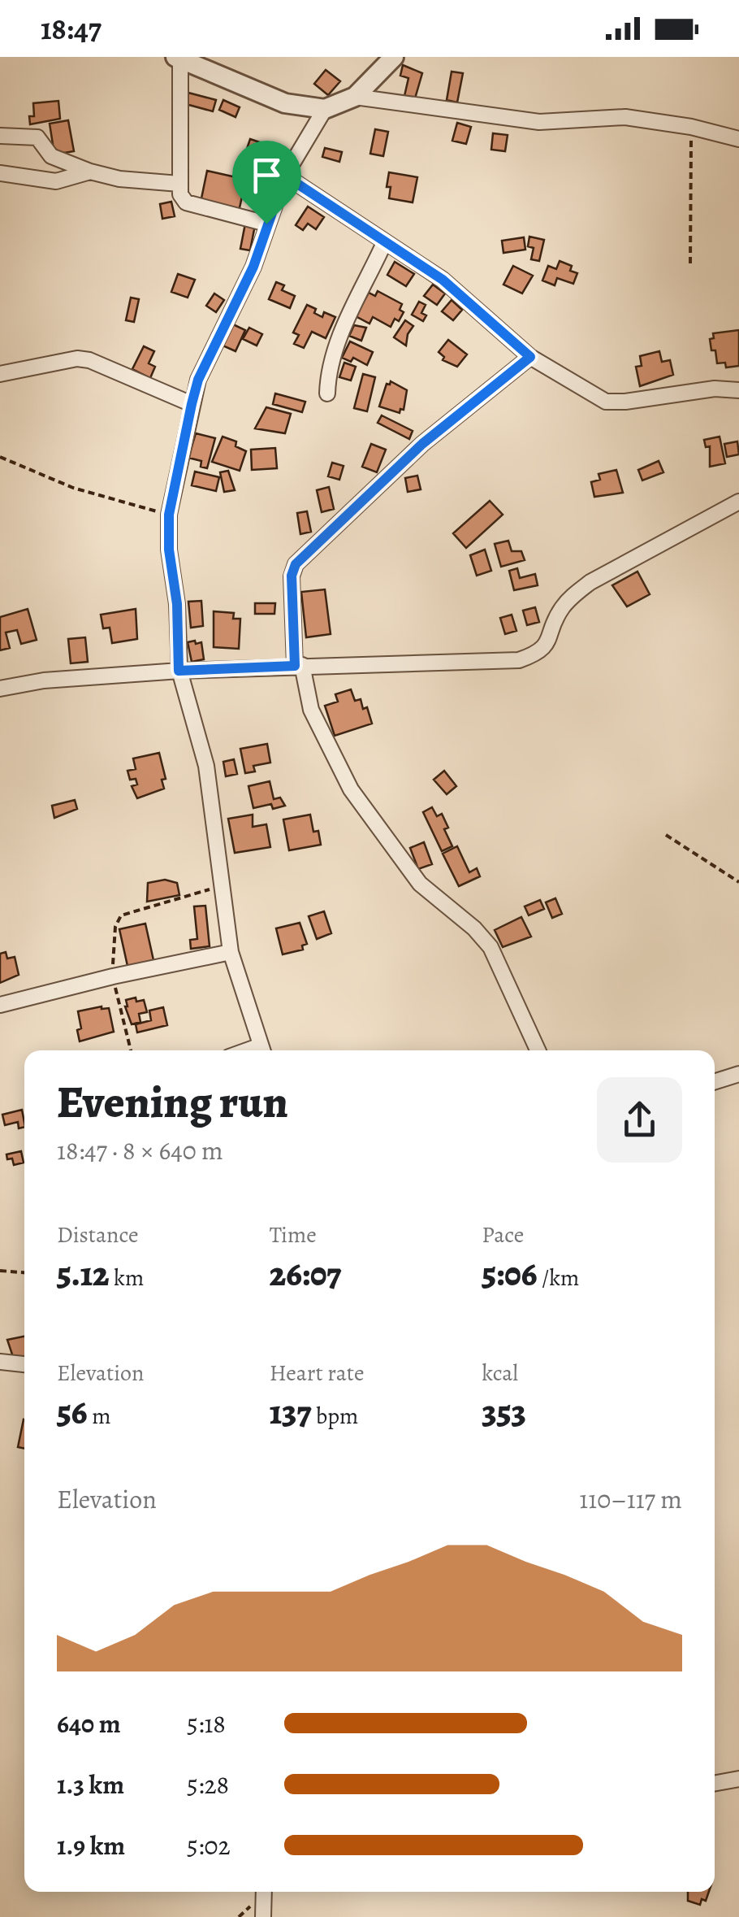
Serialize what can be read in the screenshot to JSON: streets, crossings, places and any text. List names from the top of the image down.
{
  "page": {
    "status": "18:47",
    "heading": ["Evening run", "18:47 · 8 × 640 m"],
    "stats": [
      ["Distance", "5.12 km"],
      ["Time", "26:07"],
      ["Pace", "5:06 /km"],
      ["Elevation", "56 m"],
      ["Heart rate", "137 bpm"],
      ["kcal", "353"]
    ],
    "chart": ["Elevation", "110–117 m"],
    "list": [
      {
        "name": "640 m",
        "note": "5:18"
      },
      {
        "name": "1.3 km",
        "note": "5:28"
      },
      {
        "name": "1.9 km",
        "note": "5:02"
      }
    ]
  }
}
